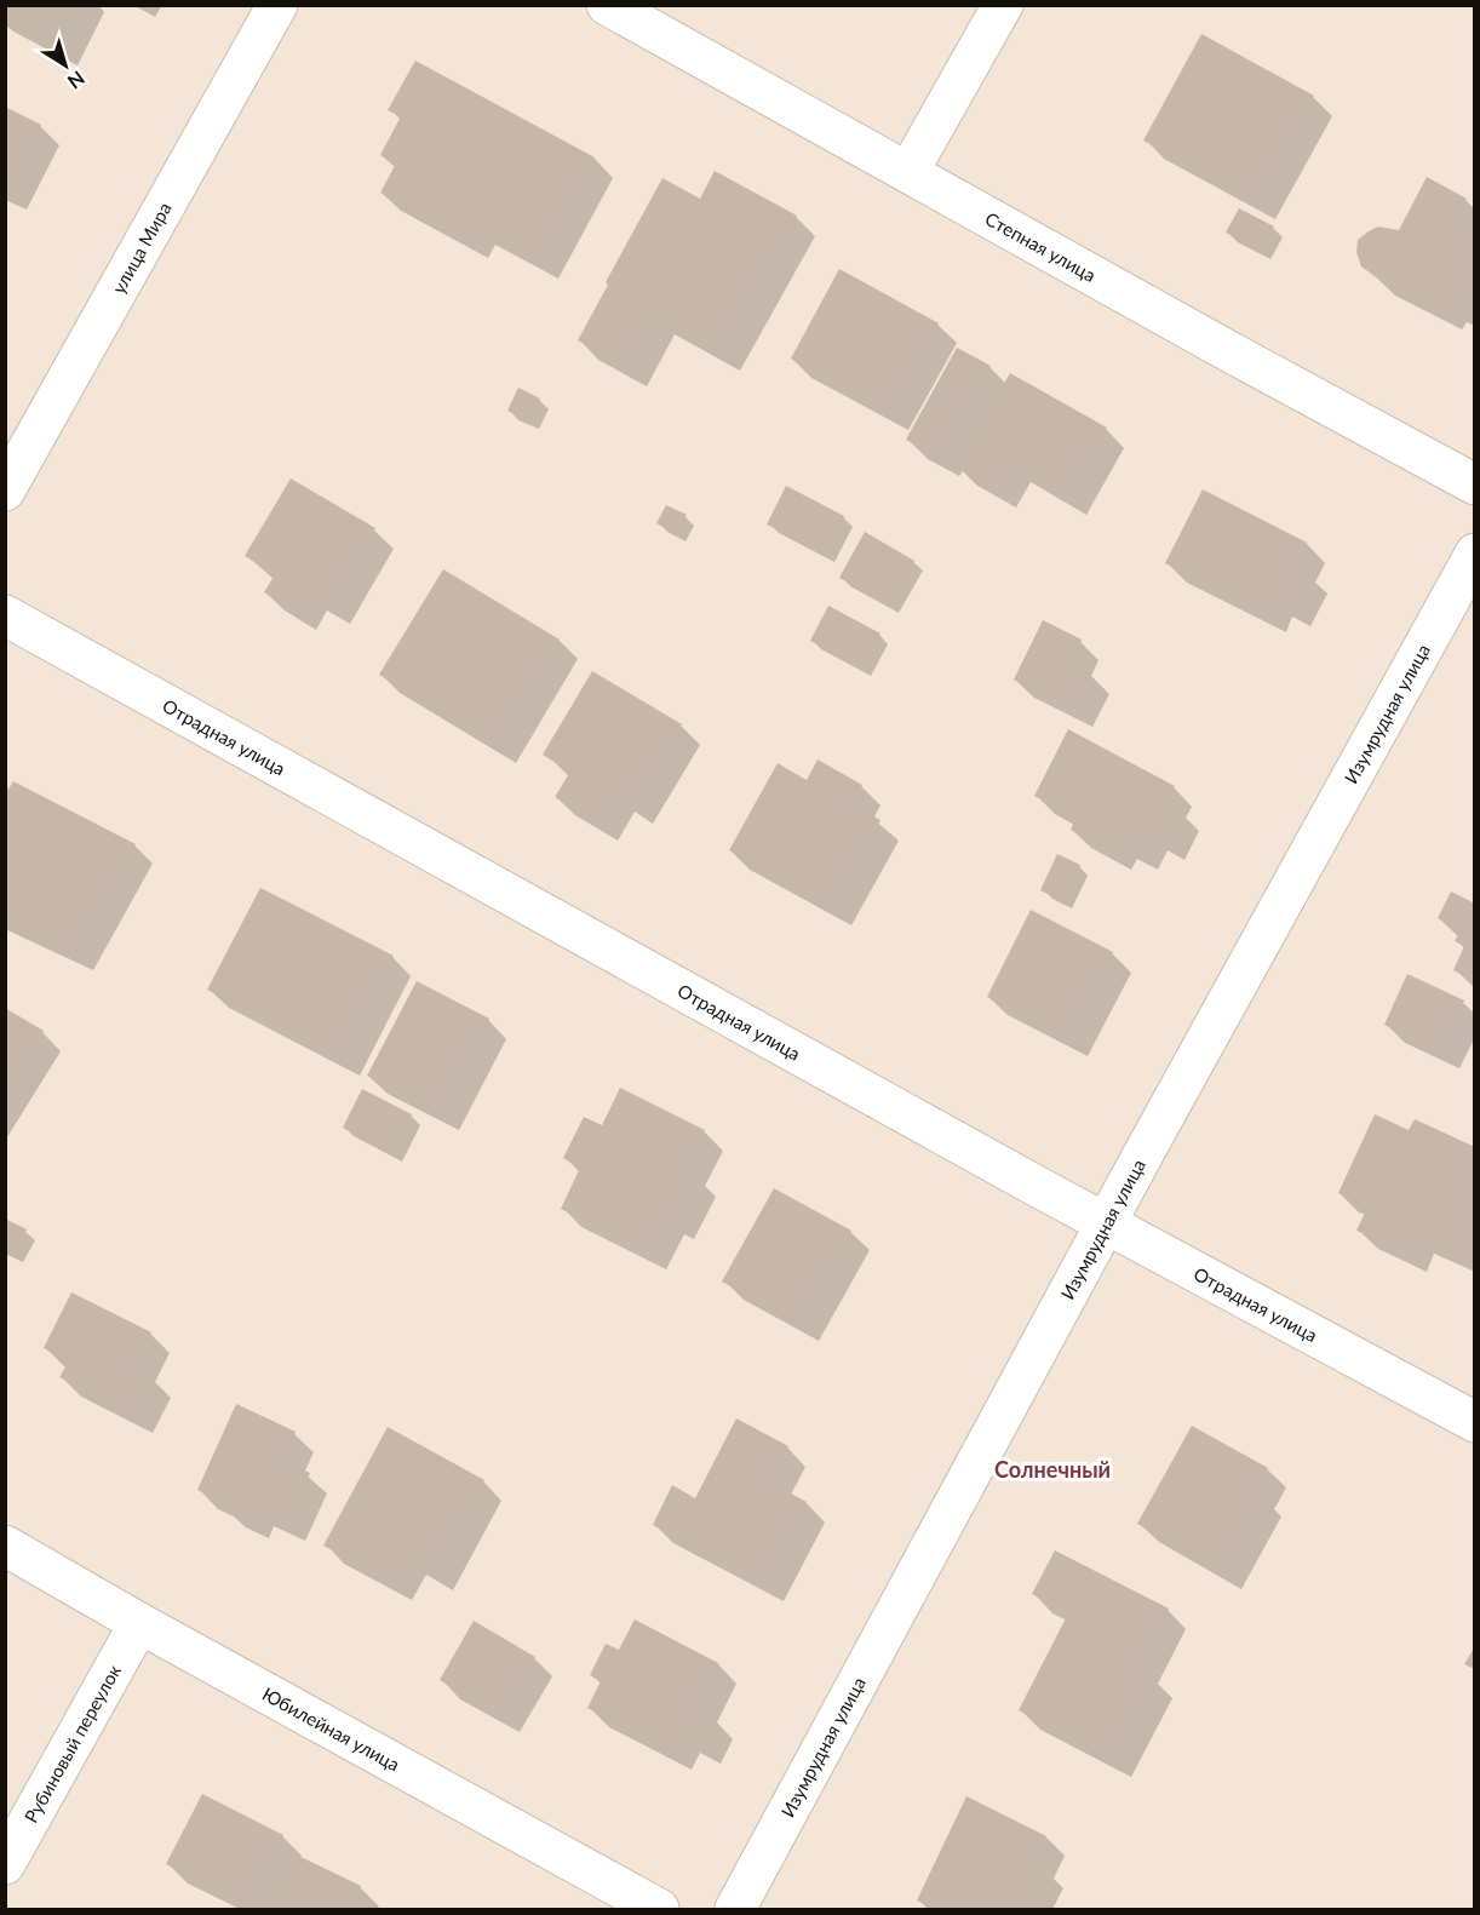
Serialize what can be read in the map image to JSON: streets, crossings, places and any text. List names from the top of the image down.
{
  "streets": {
    "street": [
      "Степная улица",
      "улица Мира",
      "Изумрудная улица",
      "Отрадная улица",
      "Юбилейная улица",
      "Рубиновый переулок"
    ]
  },
  "crossings": [
    ["Изумрудная улица", "Отрадная улица"],
    ["Юбилейная улица", "Рубиновый переулок"]
  ],
  "districts": ["Солнечный"],
  "north": "bottom right"
}
